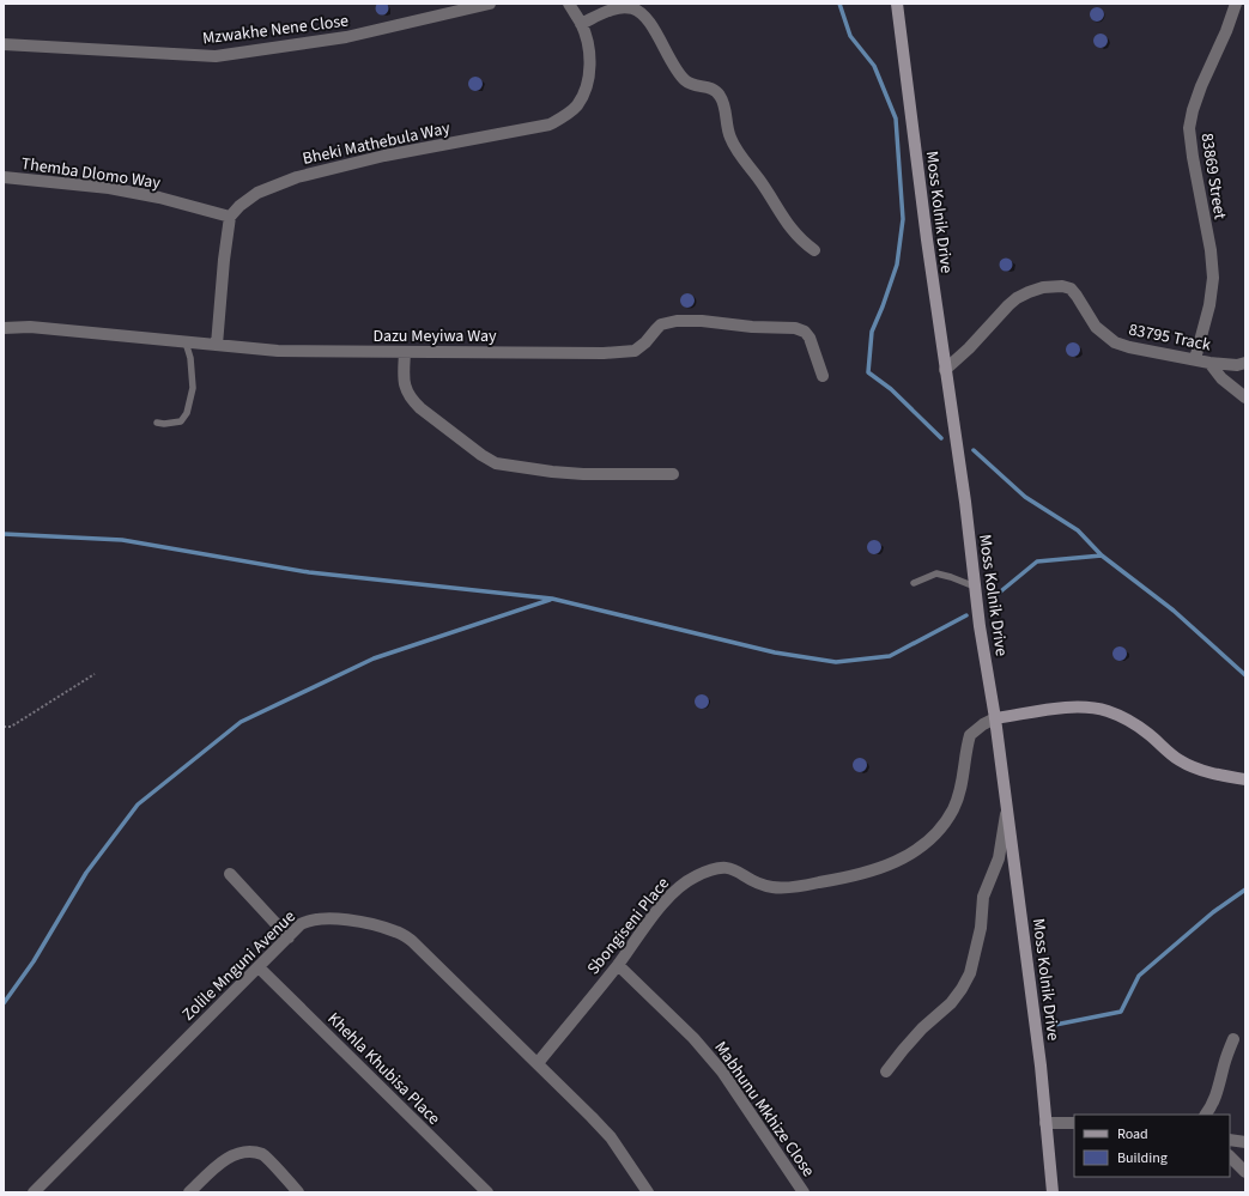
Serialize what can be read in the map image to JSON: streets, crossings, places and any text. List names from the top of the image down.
{
  "streets": {
    "main road": ["Moss Kolnik Drive"],
    "street": [
      "Mzwakhe Nene Close",
      "Bheki Mathebula Way",
      "Themba Dlomo Way",
      "83869 Street",
      "Dazu Meyiwa Way",
      "83795 Track",
      "Sbongiseni Place",
      "Zolile Mnguni Avenue",
      "Khehla Khubisa Place",
      "Mabhunu Mkhize Close"
    ]
  },
  "crossings": [
    ["Bheki Mathebula Way", "Themba Dlomo Way"],
    ["83869 Street", "83795 Track"],
    ["Moss Kolnik Drive", "83795 Track"],
    ["Moss Kolnik Drive", "Sbongiseni Place"],
    ["Sbongiseni Place", "Zolile Mnguni Avenue"],
    ["Sbongiseni Place", "Mabhunu Mkhize Close"],
    ["Zolile Mnguni Avenue", "Khehla Khubisa Place"]
  ],
  "legend": ["Road", "Building"]
}
